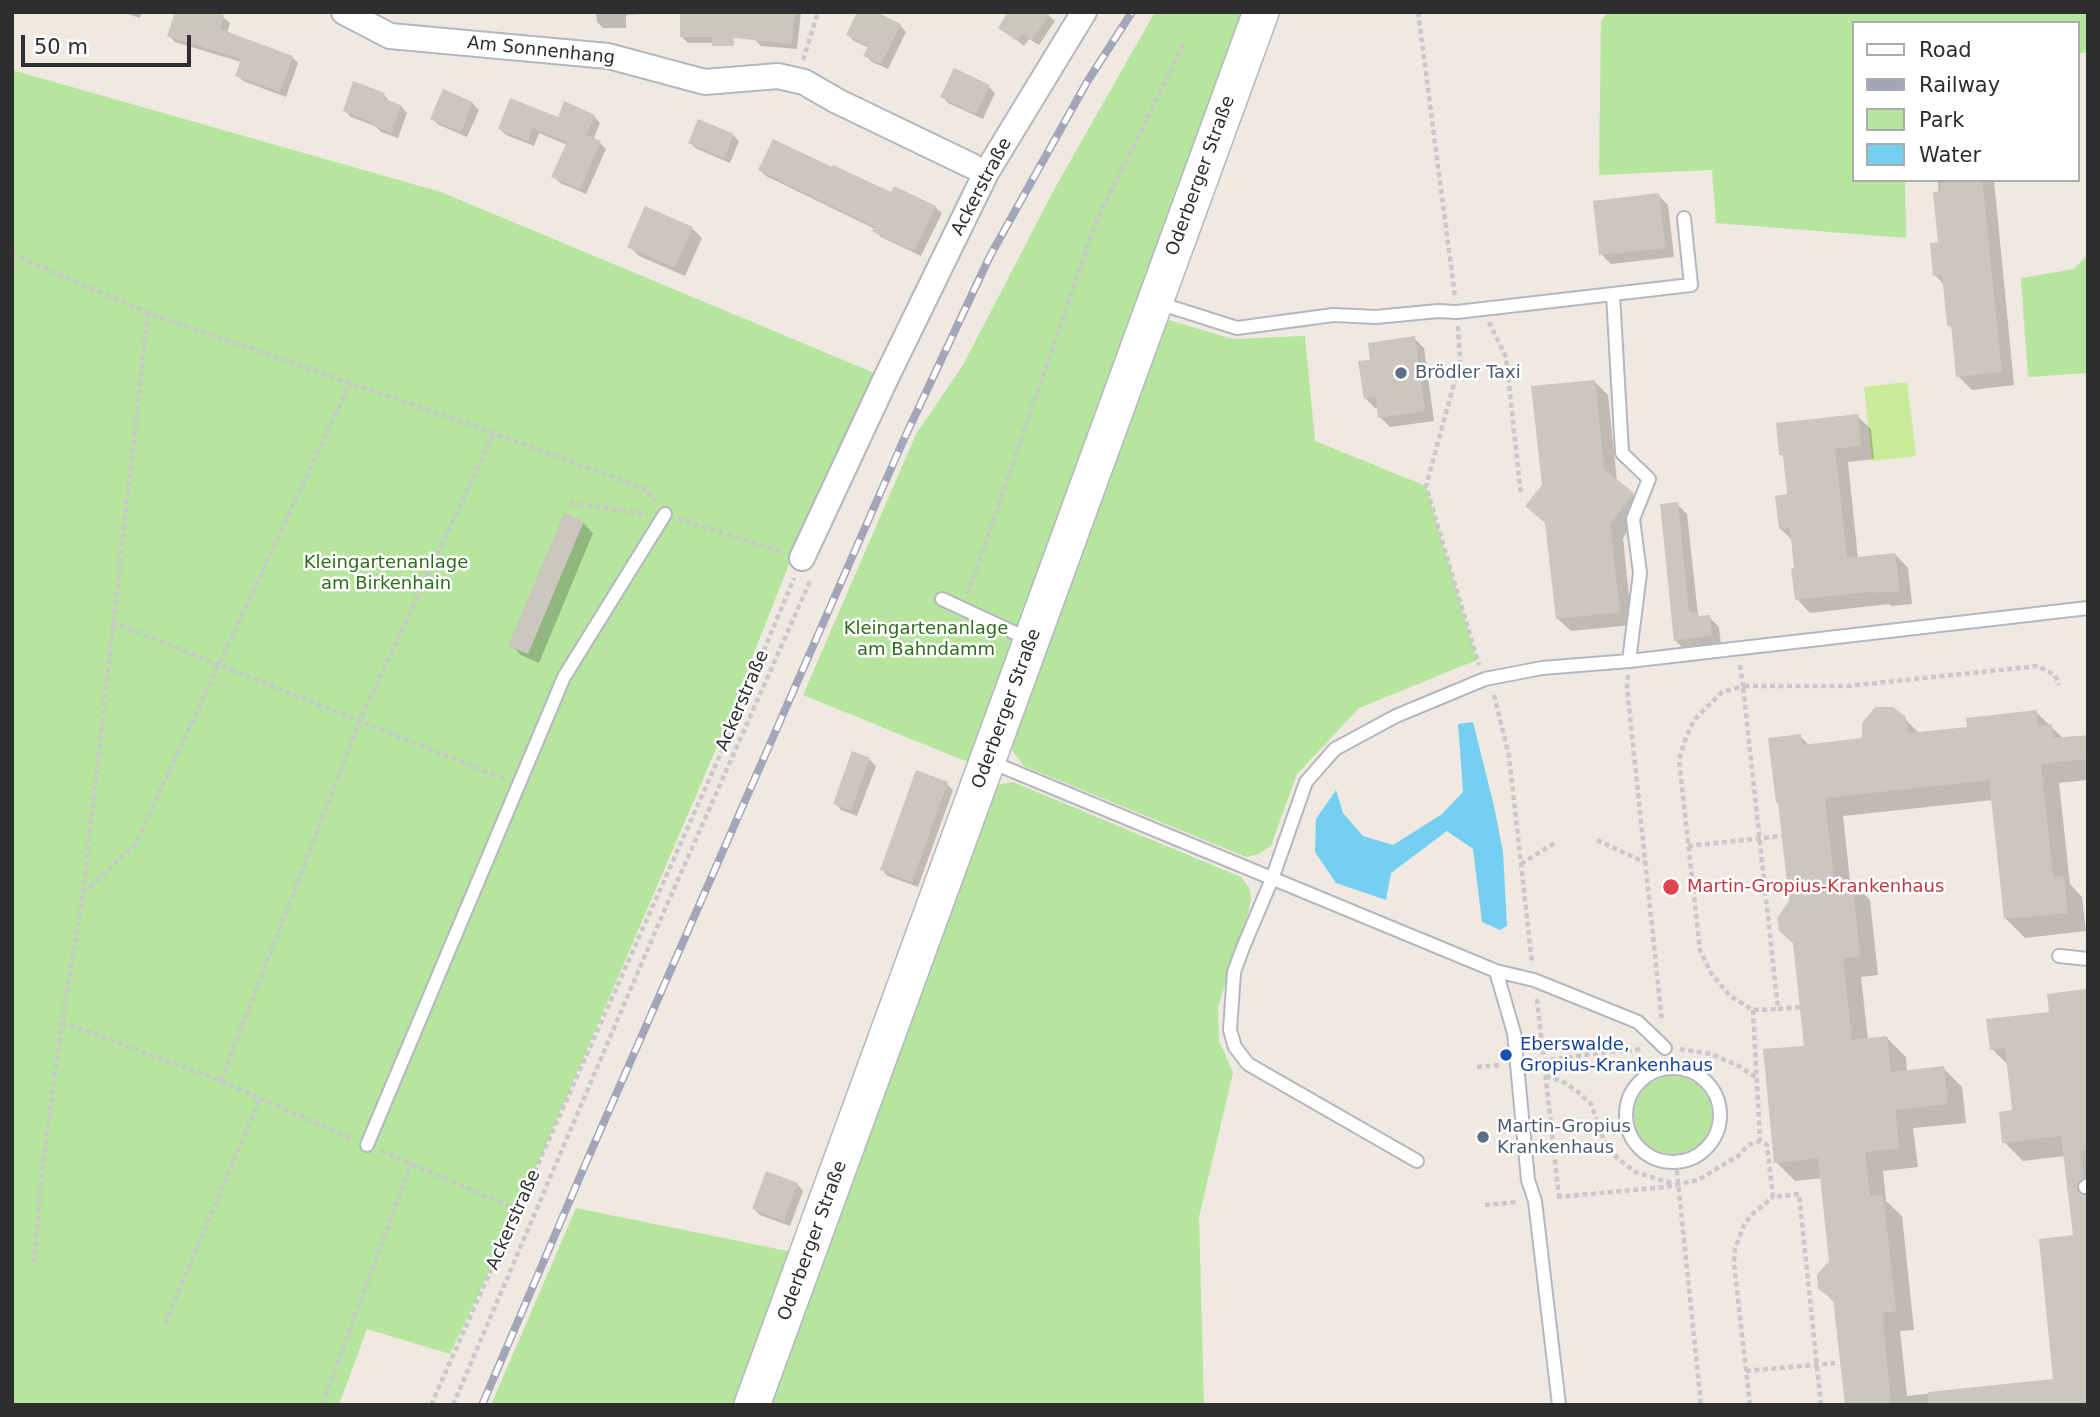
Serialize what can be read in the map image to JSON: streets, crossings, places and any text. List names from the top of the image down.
{
  "streets": {
    "main road": ["Oderberger Straße"],
    "street": ["Am Sonnenhang", "Ackerstraße"]
  },
  "parks": ["Kleingartenanlage am Birkenhain", "Kleingartenanlage am Bahndamm"],
  "places": [
    "Brödler Taxi",
    "Martin-Gropius-Krankenhaus",
    "Eberswalde, Gropius-Krankenhaus",
    "Martin-Gropius Krankenhaus"
  ],
  "legend": [
    "Road",
    "Railway",
    "Park",
    "Water"
  ],
  "scale_bar": "50 m"
}
